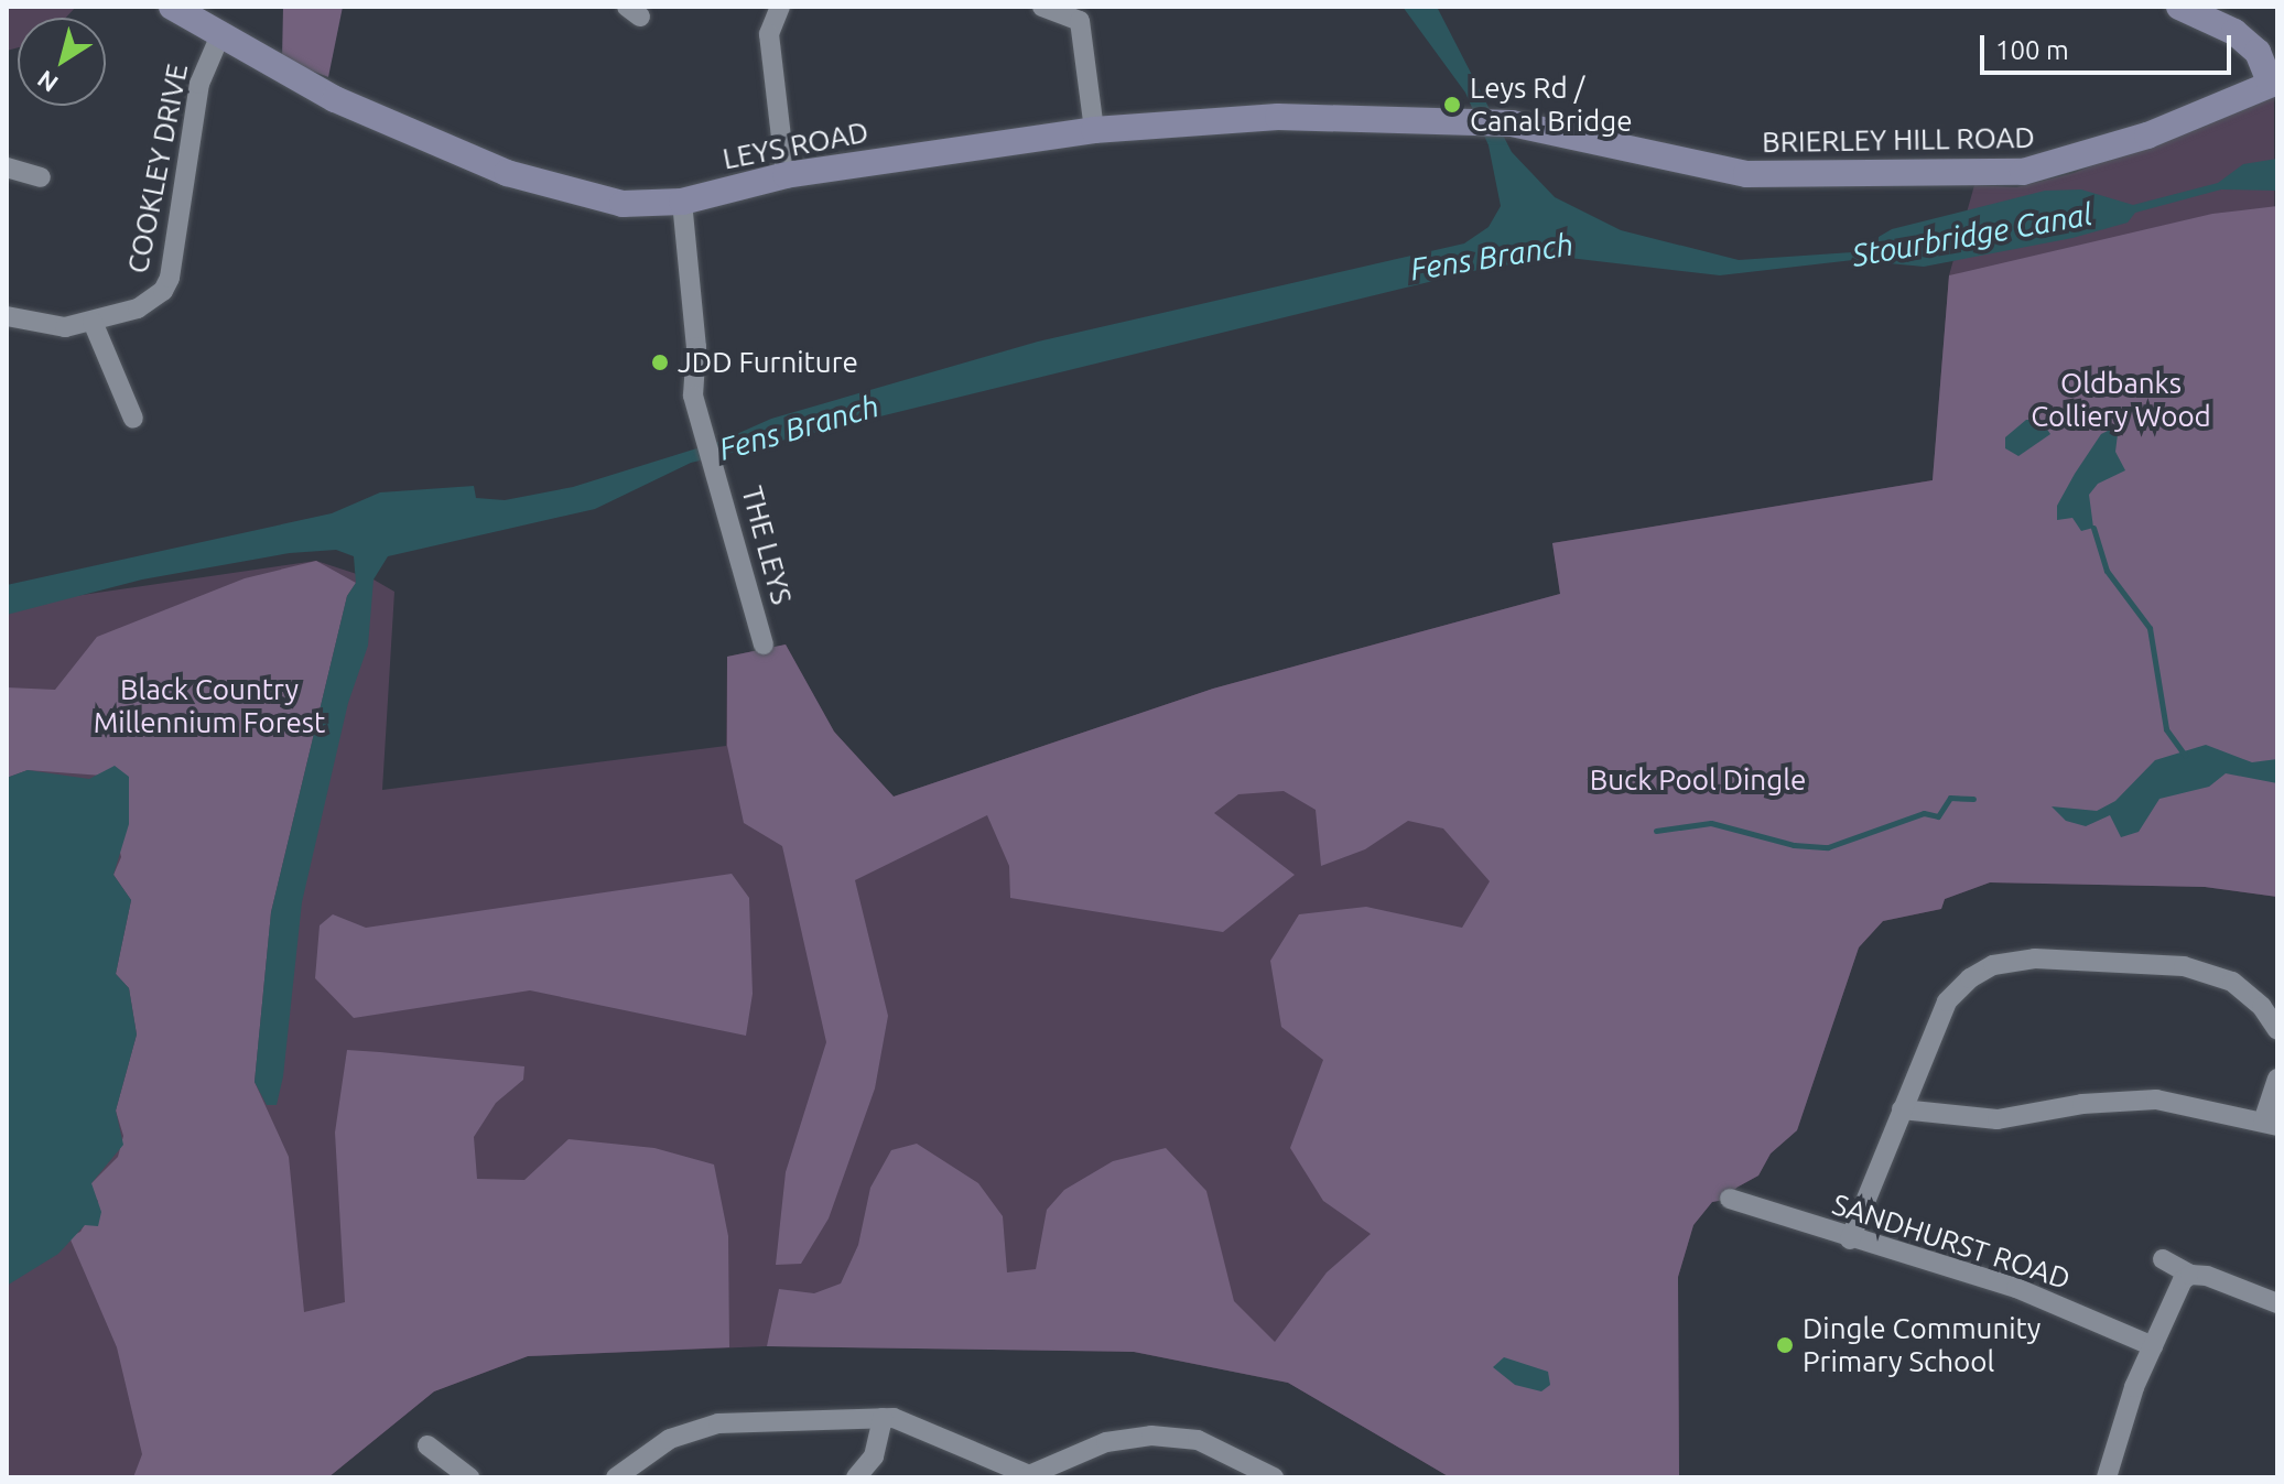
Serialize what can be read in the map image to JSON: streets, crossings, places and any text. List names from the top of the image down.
{
  "streets": {
    "main road": ["BRIERLEY HILL ROAD", "LEYS ROAD"],
    "street": ["COOKLEY DRIVE", "THE LEYS", "SANDHURST ROAD"]
  },
  "crossings": [
    ["BRIERLEY HILL ROAD", "LEYS ROAD"],
    ["LEYS ROAD", "COOKLEY DRIVE"],
    ["LEYS ROAD", "THE LEYS"]
  ],
  "water": ["Stourbridge Canal", "Fens Branch"],
  "parks": ["Oldbanks Colliery Wood", "Black Country Millennium Forest", "Buck Pool Dingle"],
  "places": ["Leys Rd / Canal Bridge", "JDD Furniture", "Dingle Community Primary School"],
  "scale_bar": "100 m",
  "north": "bottom left"
}
